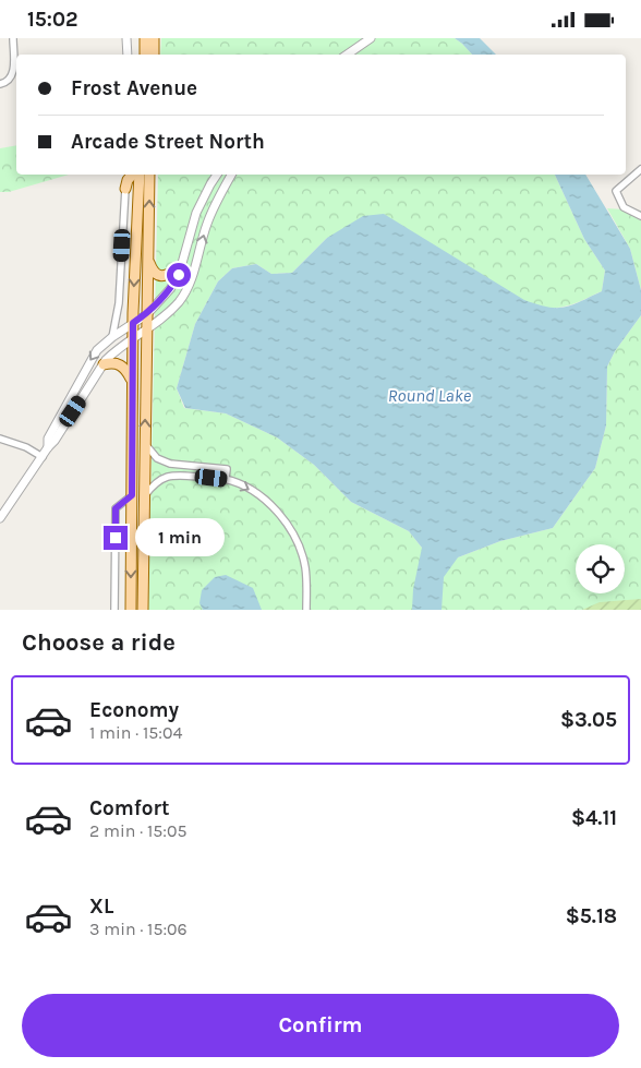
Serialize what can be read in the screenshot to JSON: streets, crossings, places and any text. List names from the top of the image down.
{
  "water": ["Round Lake"],
  "page": {
    "status": "15:02",
    "banner": ["Frost Avenue", "Arcade Street North"],
    "bubble": "1 min",
    "heading": "Choose a ride",
    "list": [
      {
        "name": "Economy",
        "note": "1 min · 15:04",
        "value": "$3.05"
      },
      {
        "name": "Comfort",
        "note": "2 min · 15:05",
        "value": "$4.11"
      },
      {
        "name": "XL",
        "note": "3 min · 15:06",
        "value": "$5.18"
      }
    ],
    "buttons": "Confirm"
  }
}
